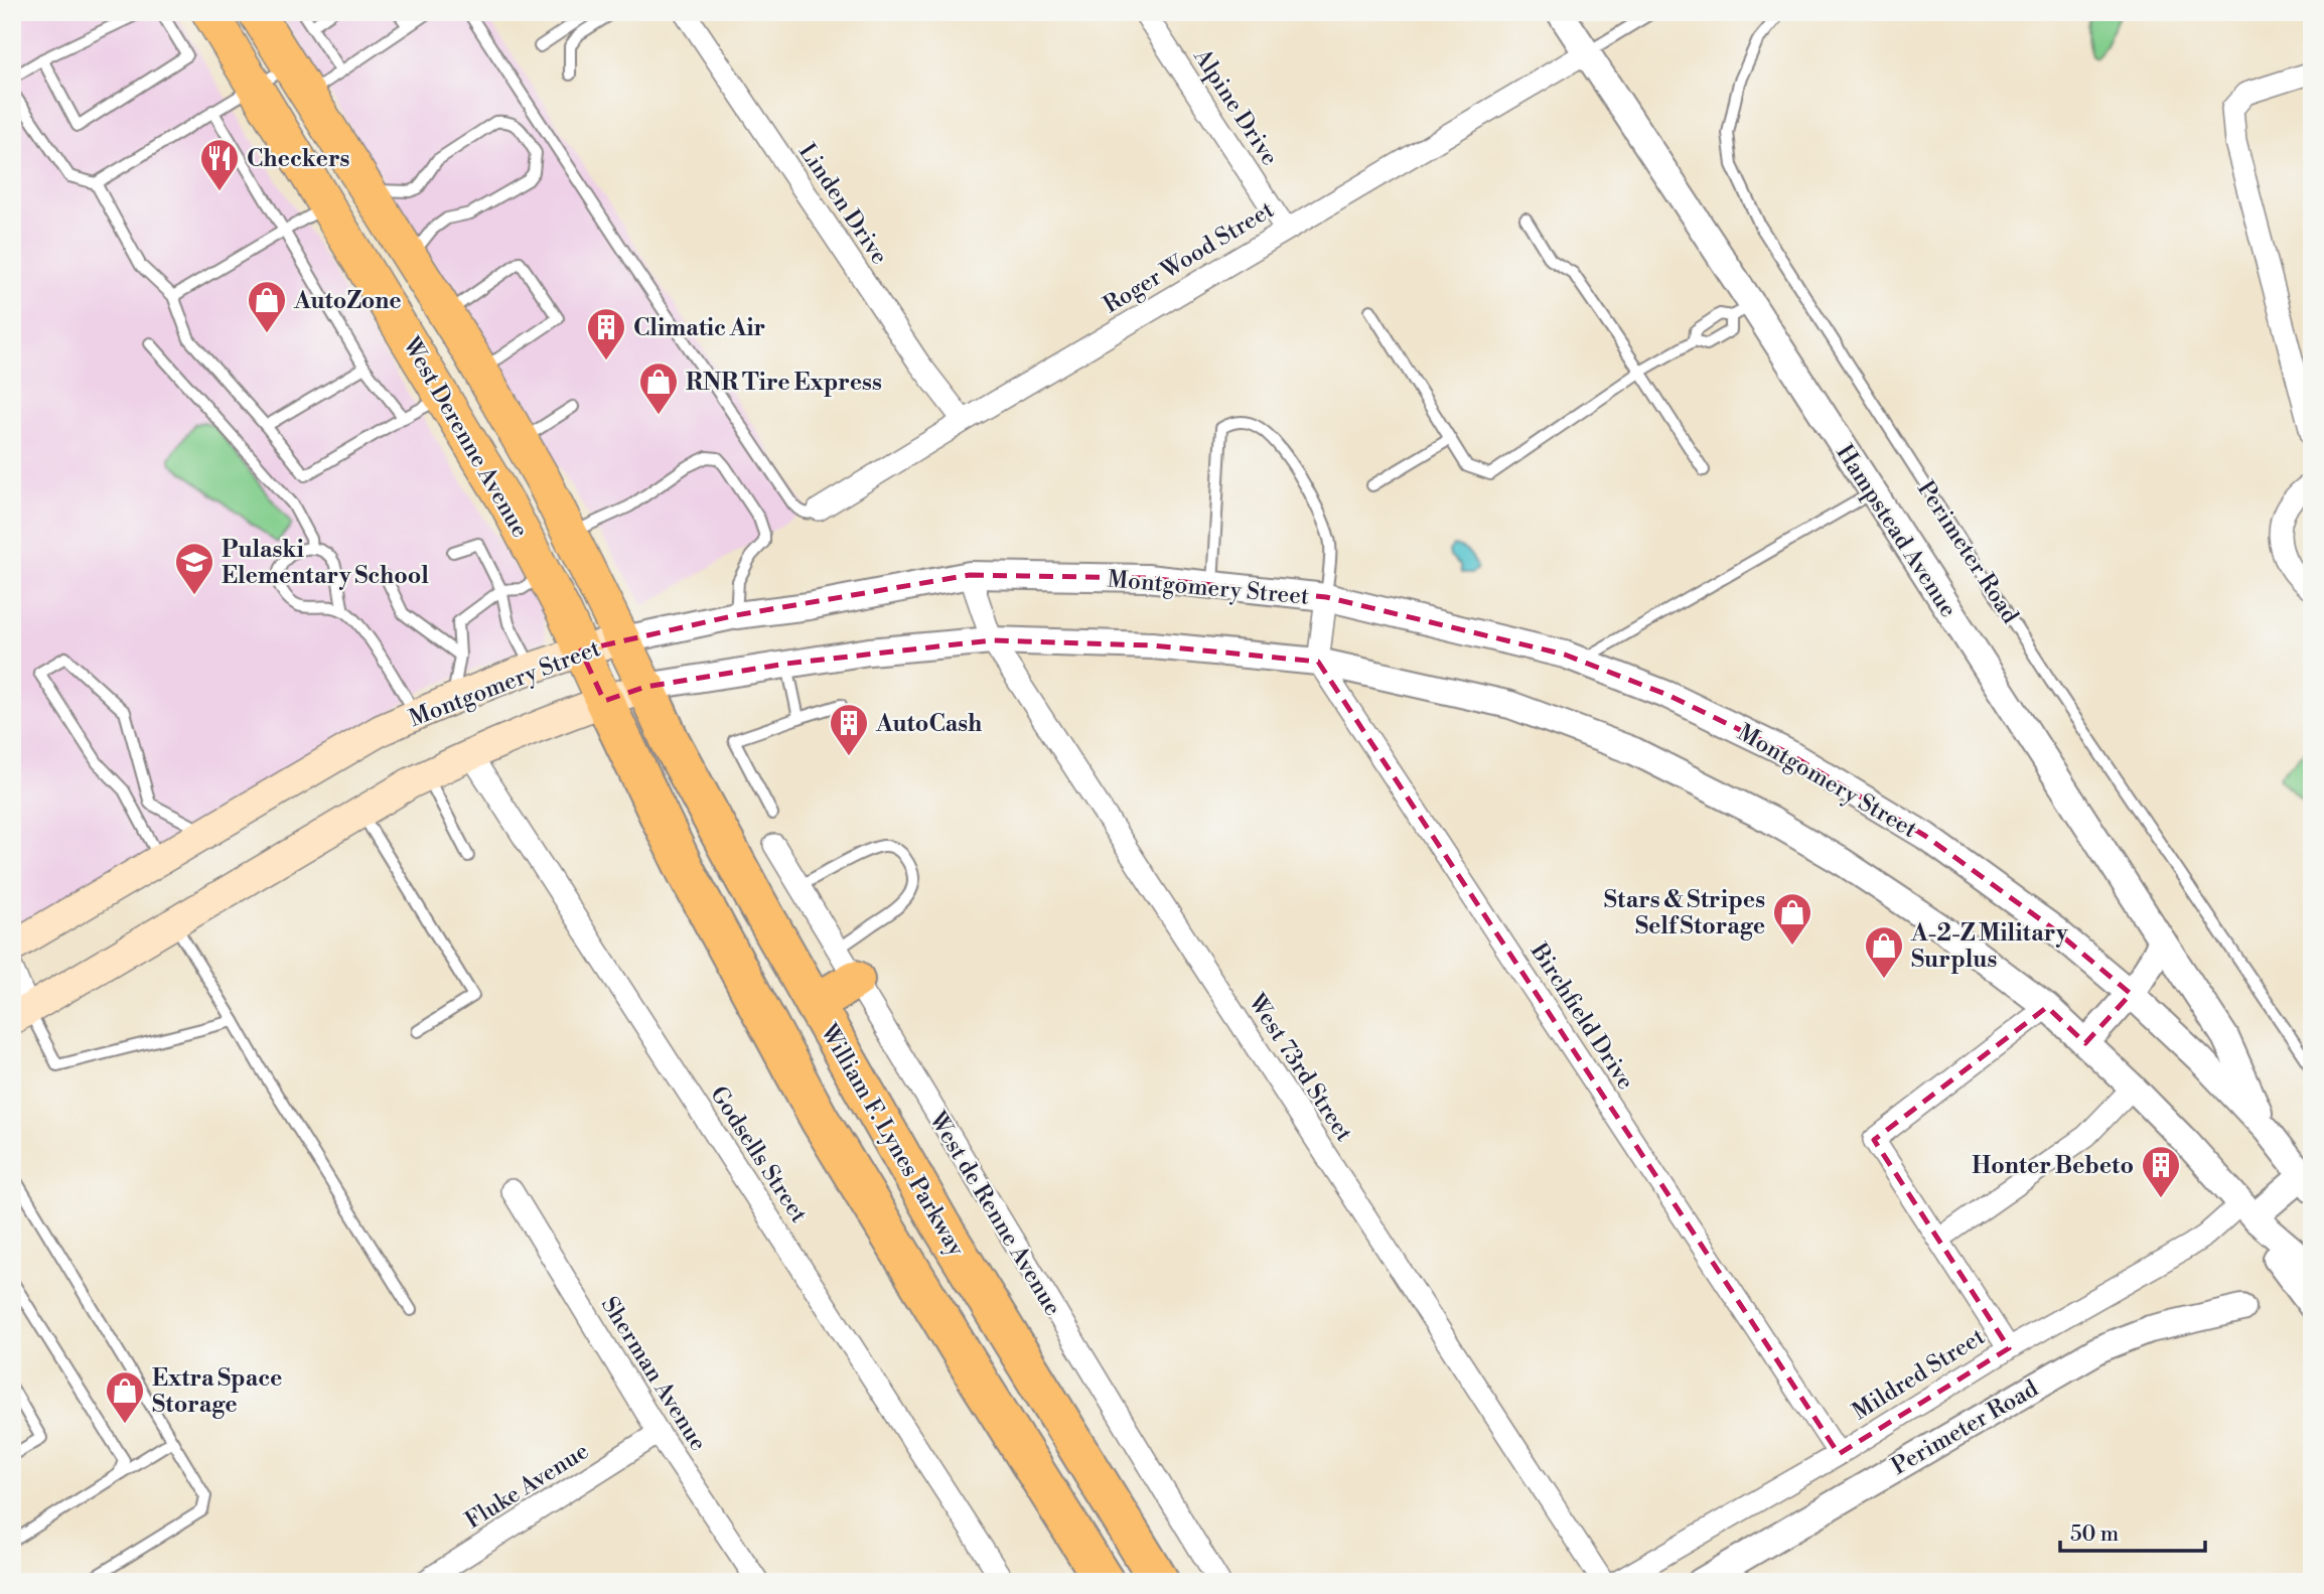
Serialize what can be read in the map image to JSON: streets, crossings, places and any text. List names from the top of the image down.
{
  "streets": {
    "highway": ["West Derenne Avenue", "William F. Lynes Parkway"],
    "main road": ["Montgomery Street"],
    "street": [
      "Alpine Drive",
      "Linden Drive",
      "Roger Wood Street",
      "Hampstead Avenue",
      "Perimeter Road",
      "Birchfield Drive",
      "West 73rd Street",
      "Godsells Street",
      "West de Renne Avenue",
      "Sherman Avenue",
      "Mildred Street",
      "Fluke Avenue"
    ]
  },
  "crossings": [
    ["Alpine Drive", "Roger Wood Street"],
    ["Linden Drive", "Roger Wood Street"],
    ["Roger Wood Street", "Hampstead Avenue"],
    ["West Derenne Avenue", "Montgomery Street"],
    ["Hampstead Avenue", "Montgomery Street"],
    ["Montgomery Street", "West 73rd Street"],
    ["Birchfield Drive", "Mildred Street"],
    ["Sherman Avenue", "Fluke Avenue"]
  ],
  "places": {
    "restaurant": ["Checkers"],
    "shop": [
      "AutoZone",
      "RNR Tire Express",
      "Stars & Stripes Self Storage",
      "A-2-Z Military Surplus",
      "Extra Space Storage"
    ],
    "building": ["Climatic Air", "AutoCash", "Honter Bebeto"],
    "school or university": ["Pulaski Elementary School"]
  },
  "scale_bar": "50 m"
}
